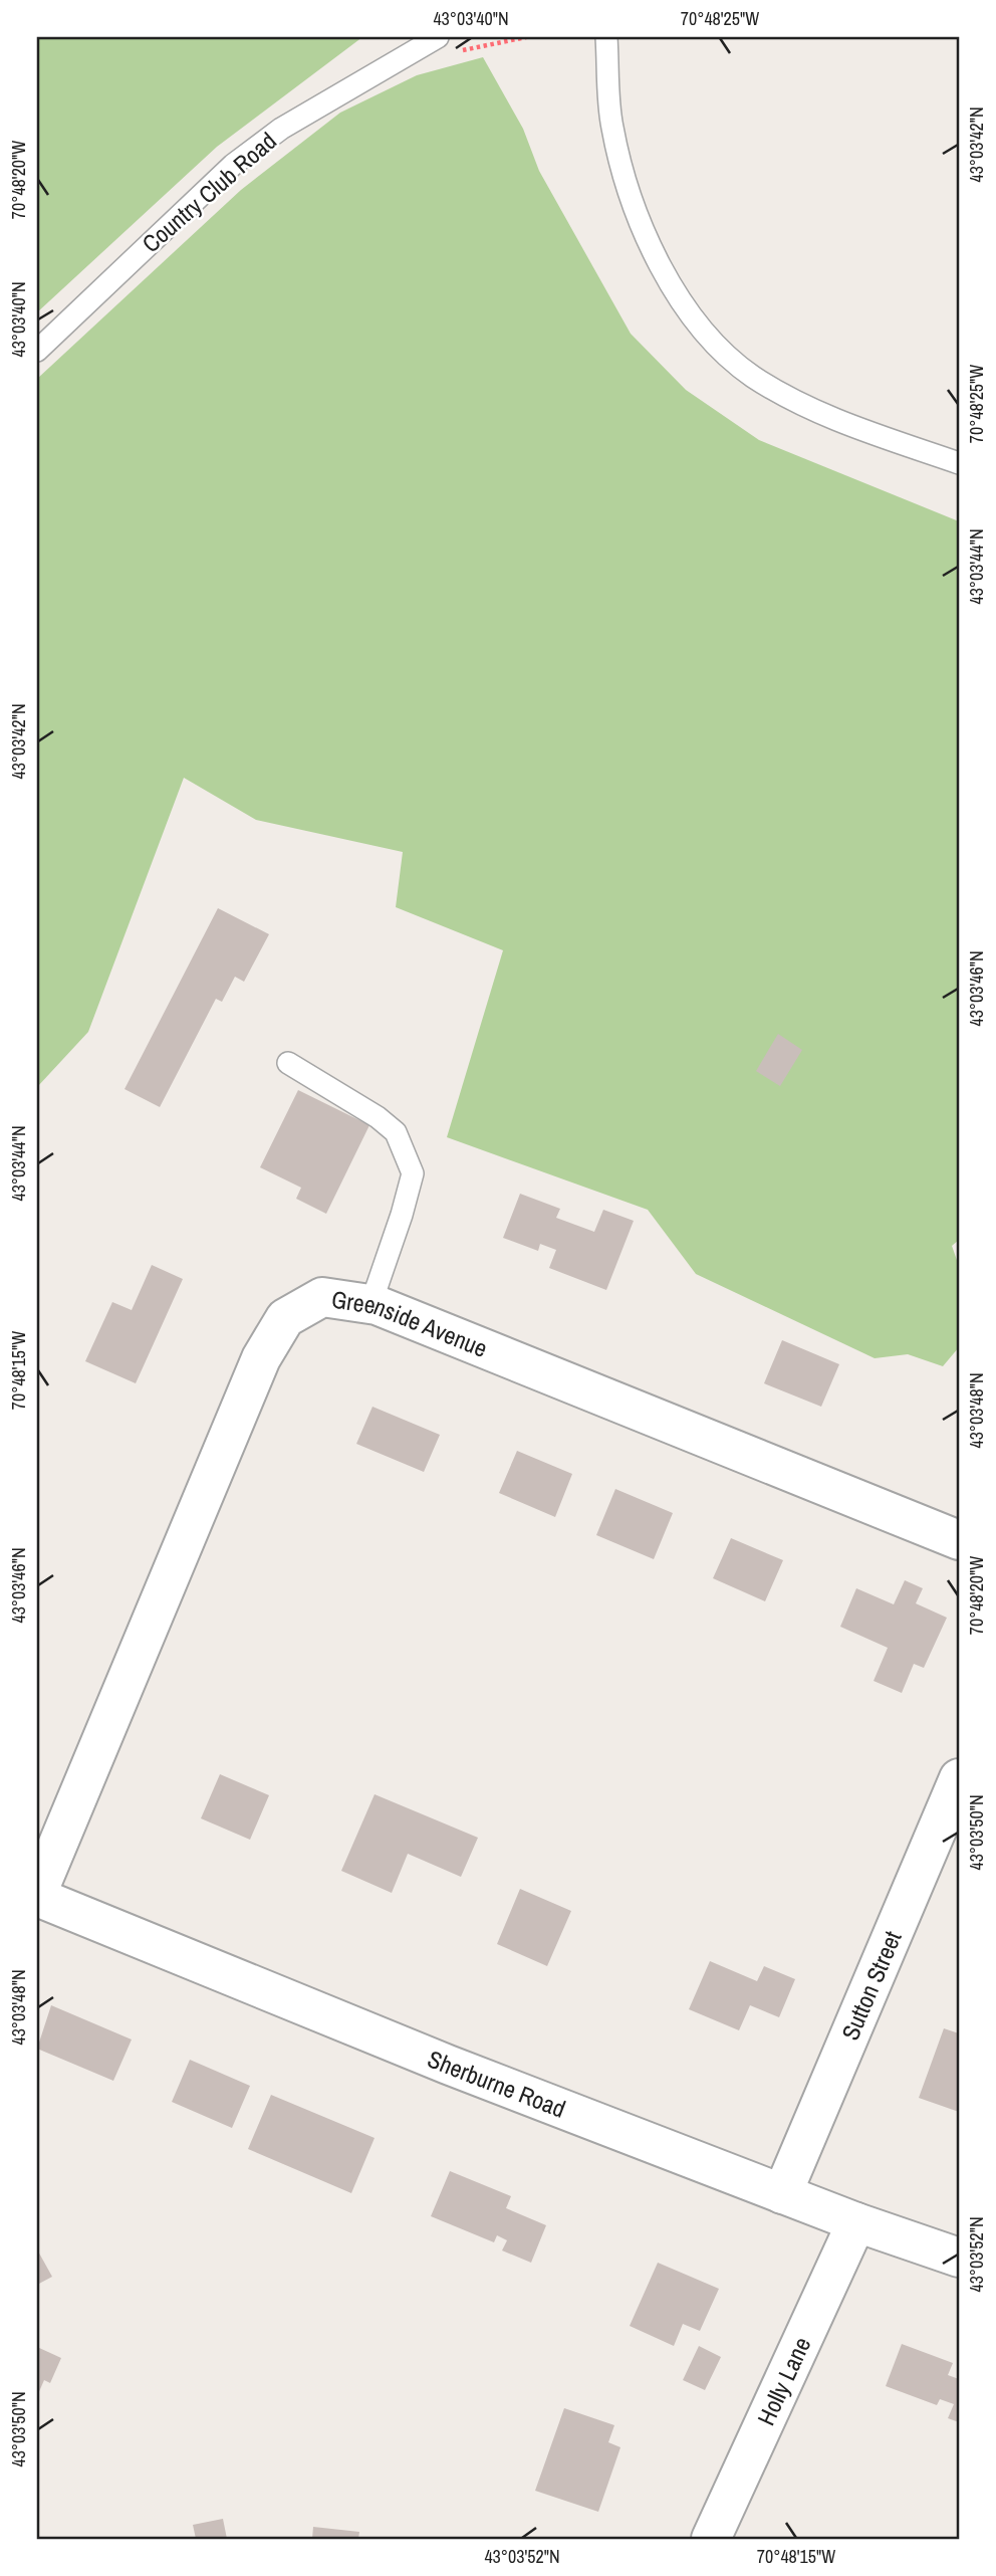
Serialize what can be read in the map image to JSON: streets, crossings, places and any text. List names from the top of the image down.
{
  "streets": {
    "street": [
      "Greenside Avenue",
      "Sutton Street",
      "Sherburne Road",
      "Holly Lane"
    ],
    "lane": ["Country Club Road"]
  },
  "crossings": [
    ["Greenside Avenue", "Sherburne Road"],
    ["Sutton Street", "Sherburne Road"],
    ["Sherburne Road", "Holly Lane"]
  ],
  "coordinates": [
    "43°03'40\"N",
    "70°48'25\"W",
    "43°03'42\"N",
    "70°48'20\"W",
    "43°03'44\"N",
    "43°03'46\"N",
    "70°48'15\"W",
    "43°03'48\"N",
    "43°03'50\"N",
    "43°03'52\"N"
  ]
}
